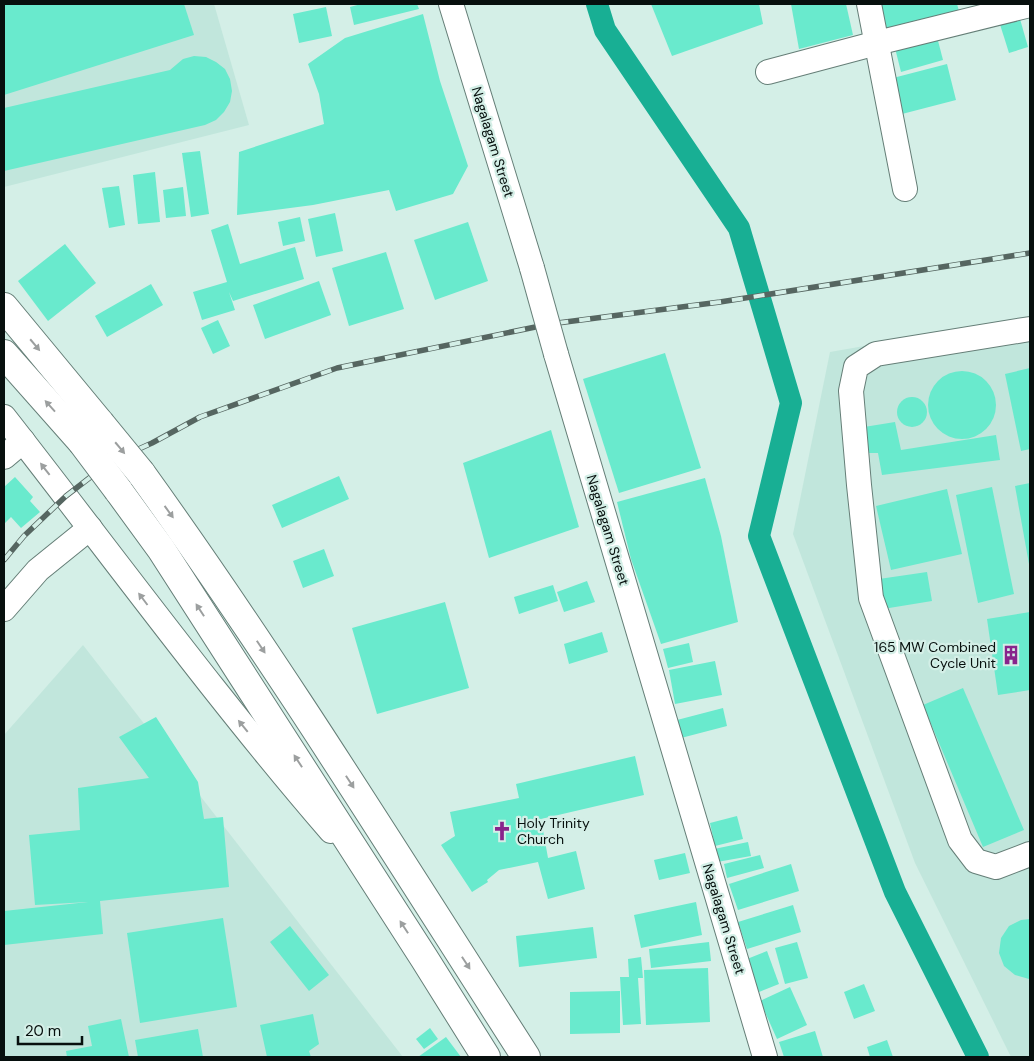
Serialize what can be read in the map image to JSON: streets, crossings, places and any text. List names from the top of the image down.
{
  "streets": {
    "street": ["Nagalagam Street"]
  },
  "places": {
    "building": ["165 MW Combined Cycle Unit"],
    "church": ["Holy Trinity Church"]
  },
  "scale_bar": "20 m"
}
